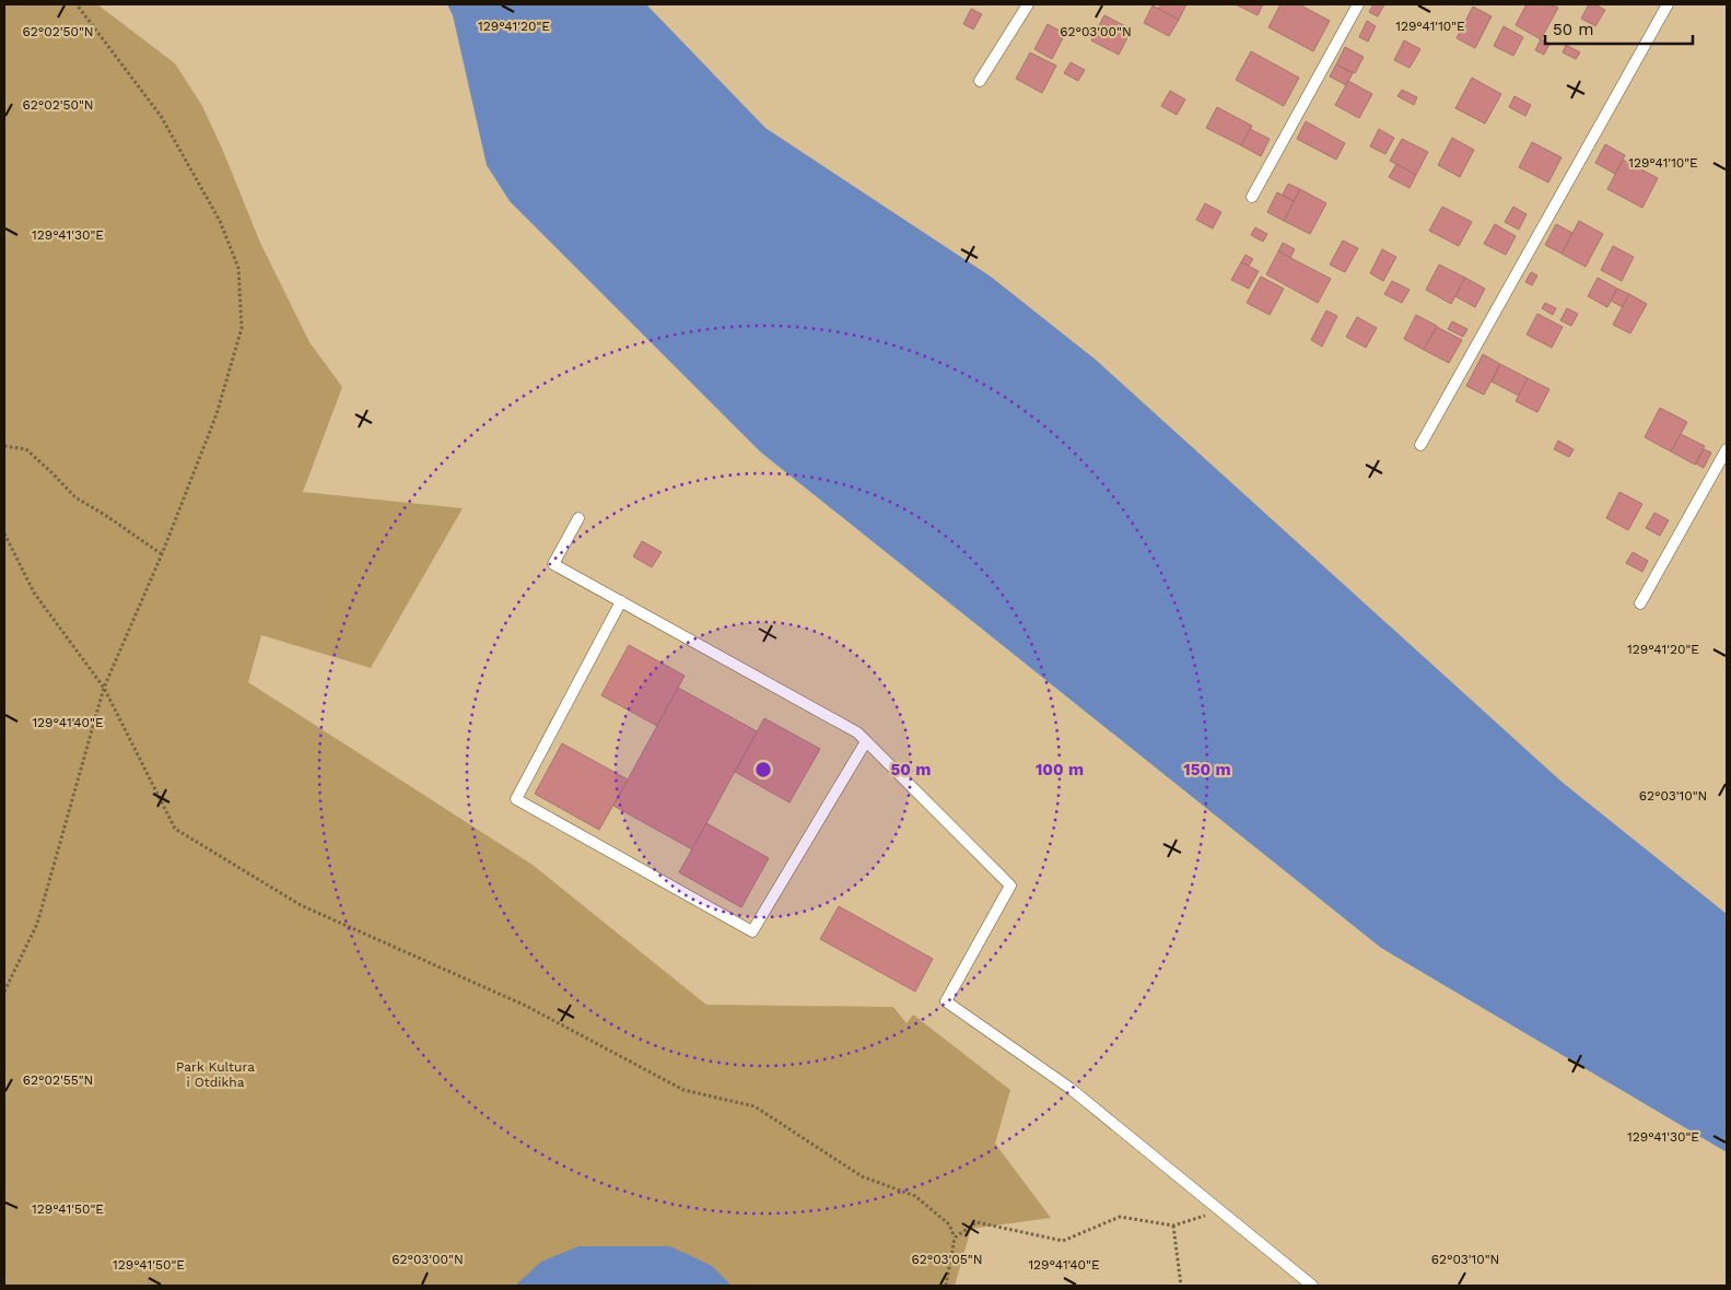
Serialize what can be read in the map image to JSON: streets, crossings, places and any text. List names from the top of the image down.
{
  "parks": ["Park Kultura i Otdikha"],
  "scale_bar": "50 m",
  "coordinates": [
    "129°41'20\"E",
    "129°41'10\"E",
    "62°02'50\"N",
    "62°03'00\"N",
    "129°41'30\"E",
    "129°41'40\"E",
    "62°03'10\"N",
    "62°02'55\"N",
    "129°41'50\"E",
    "62°03'05\"N"
  ],
  "rings": ["50 m", "100 m", "150 m"]
}
